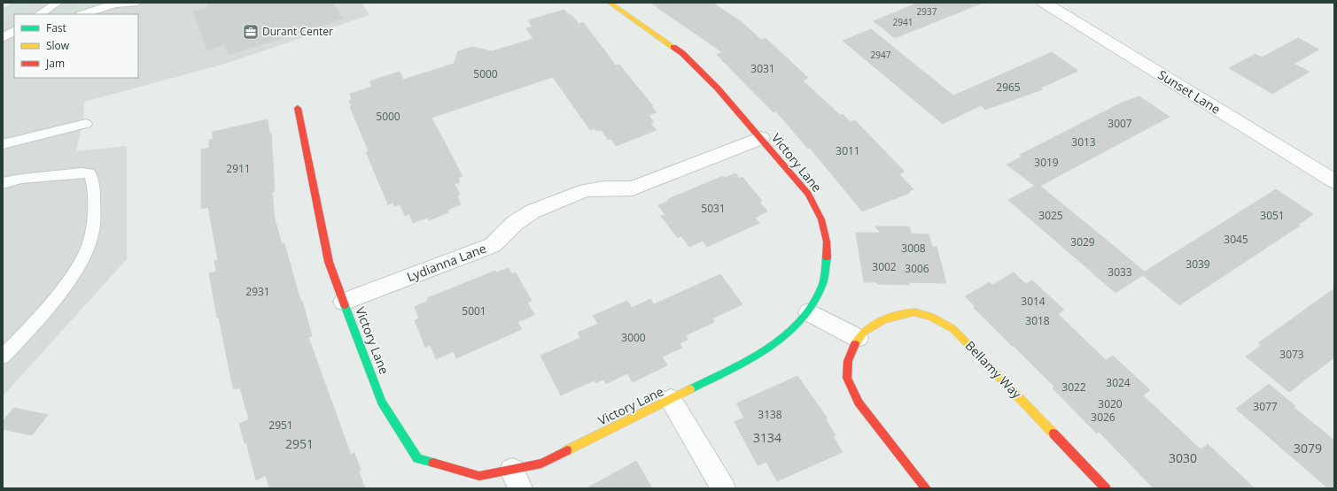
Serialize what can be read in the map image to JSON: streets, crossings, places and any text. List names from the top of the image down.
{
  "streets": {
    "street": [
      "Sunset Lane",
      "Victory Lane",
      "Lydianna Lane",
      "Bellamy Way"
    ]
  },
  "crossings": [
    ["Victory Lane", "Lydianna Lane"]
  ],
  "places": {
    "office": ["Durant Center"]
  },
  "house_numbers": [
    "2937",
    "2941",
    "2947",
    "3031",
    "5000",
    "2965",
    "5000",
    "3007",
    "3013",
    "3011",
    "3019",
    "2911",
    "5031",
    "3025",
    "3051",
    "3045",
    "3029",
    "3008",
    "3039",
    "3002",
    "3006",
    "3033",
    "2931",
    "3014",
    "5001",
    "3018",
    "3000",
    "3073",
    "3024",
    "3022",
    "3020",
    "3077",
    "3138",
    "3026",
    "2951",
    "3134",
    "2951",
    "3079",
    "3030"
  ],
  "legend": ["Fast", "Slow", "Jam"]
}
